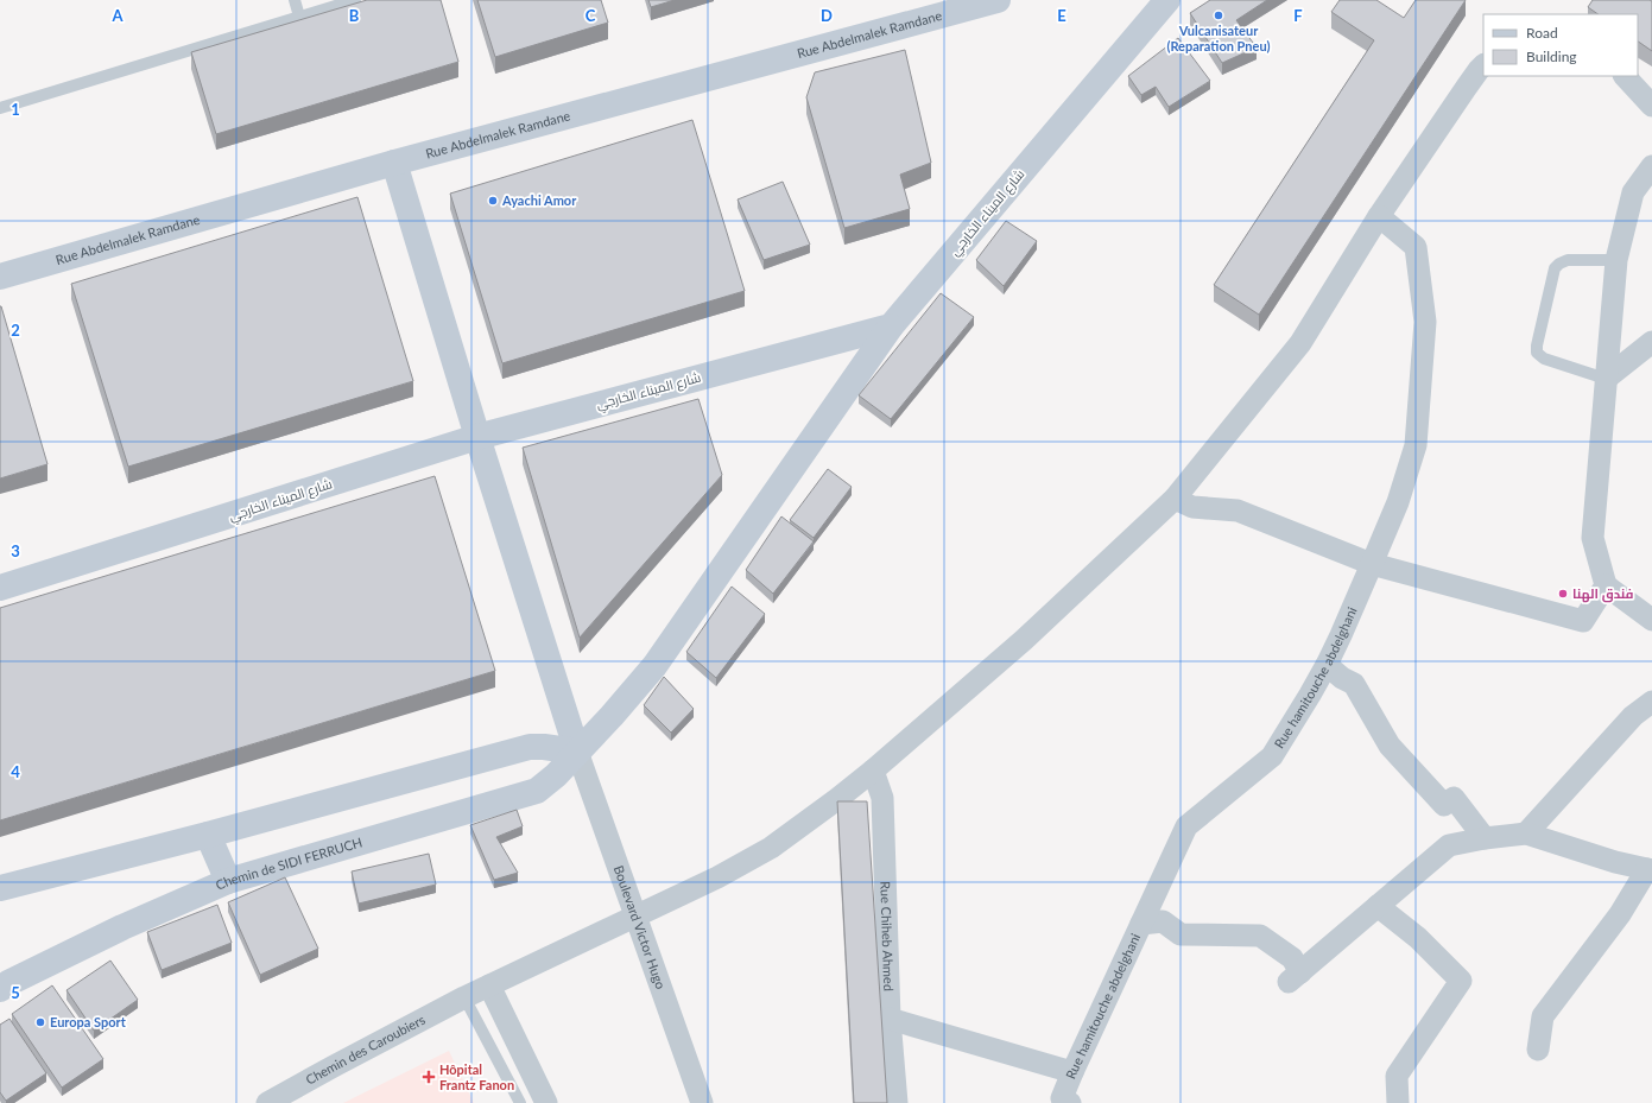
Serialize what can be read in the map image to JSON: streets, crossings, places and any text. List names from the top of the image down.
{
  "streets": {
    "street": [
      "Rue Abdelmalek Ramdane",
      "شارع الميناء الخارجي",
      "Rue hamitouche abdelghani",
      "Chemin de SIDI FERRUCH",
      "Boulevard Victor Hugo",
      "Rue Chiheb Ahmed",
      "Chemin des Caroubiers"
    ]
  },
  "crossings": [
    ["شارع الميناء الخارجي", "Chemin de SIDI FERRUCH"],
    ["Rue hamitouche abdelghani", "Chemin des Caroubiers"],
    ["Chemin de SIDI FERRUCH", "Boulevard Victor Hugo"],
    ["Rue Chiheb Ahmed", "Chemin des Caroubiers"]
  ],
  "places": {
    "other": [
      "Vulcanisateur (Reparation Pneu)",
      "Ayachi Amor",
      "فندق الهنا",
      "Europa Sport"
    ],
    "health": ["Hôpital Frantz Fanon"]
  },
  "legend": ["Road", "Building"],
  "grid": {
    "columns": [
      "A",
      "B",
      "C",
      "D",
      "E",
      "F"
    ],
    "rows": [
      "1",
      "2",
      "3",
      "4",
      "5"
    ]
  }
}
